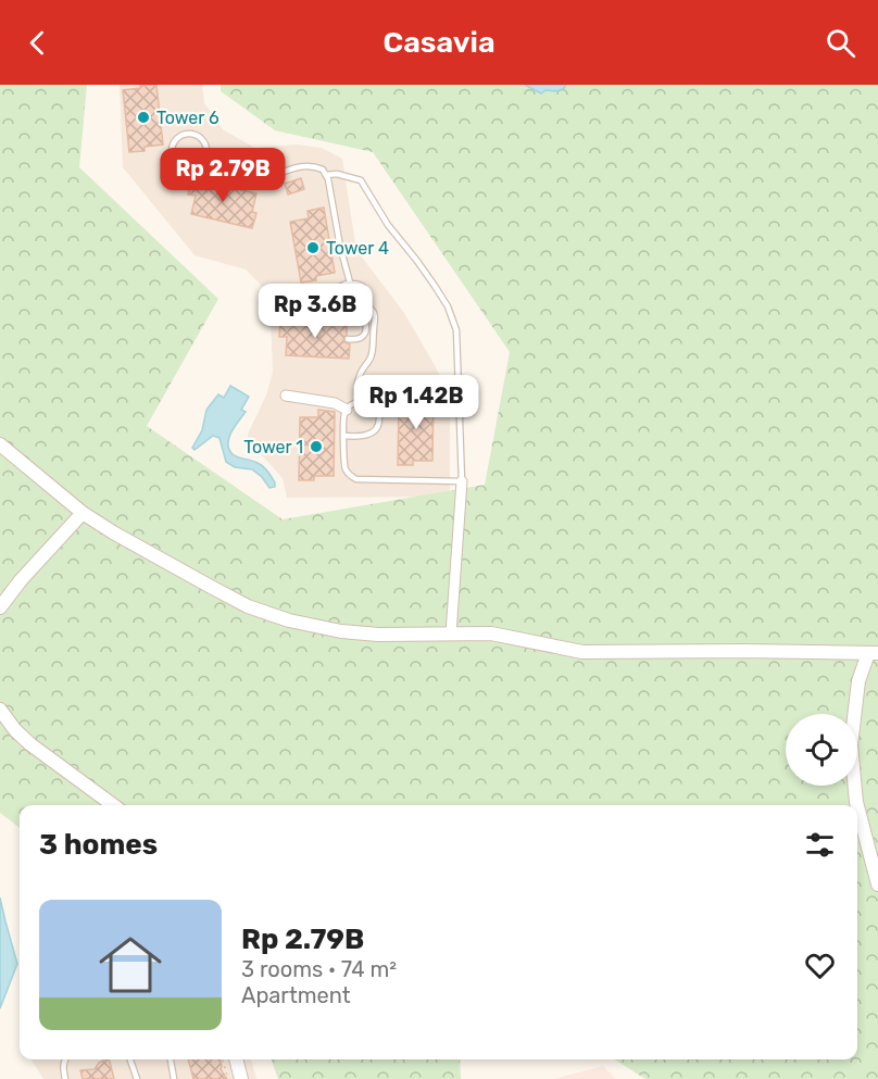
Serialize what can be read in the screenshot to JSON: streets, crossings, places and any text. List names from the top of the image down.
{
  "places": ["Tower 6", "Tower 4", "Tower 1"],
  "page": {
    "header": "Casavia",
    "price": ["Rp 2.79B", "Rp 3.6B", "Rp 1.42B"],
    "heading": "3 homes",
    "list": [
      {
        "name": "Rp 2.79B",
        "note": "3 rooms · 74 m² · Apartment"
      }
    ]
  }
}
